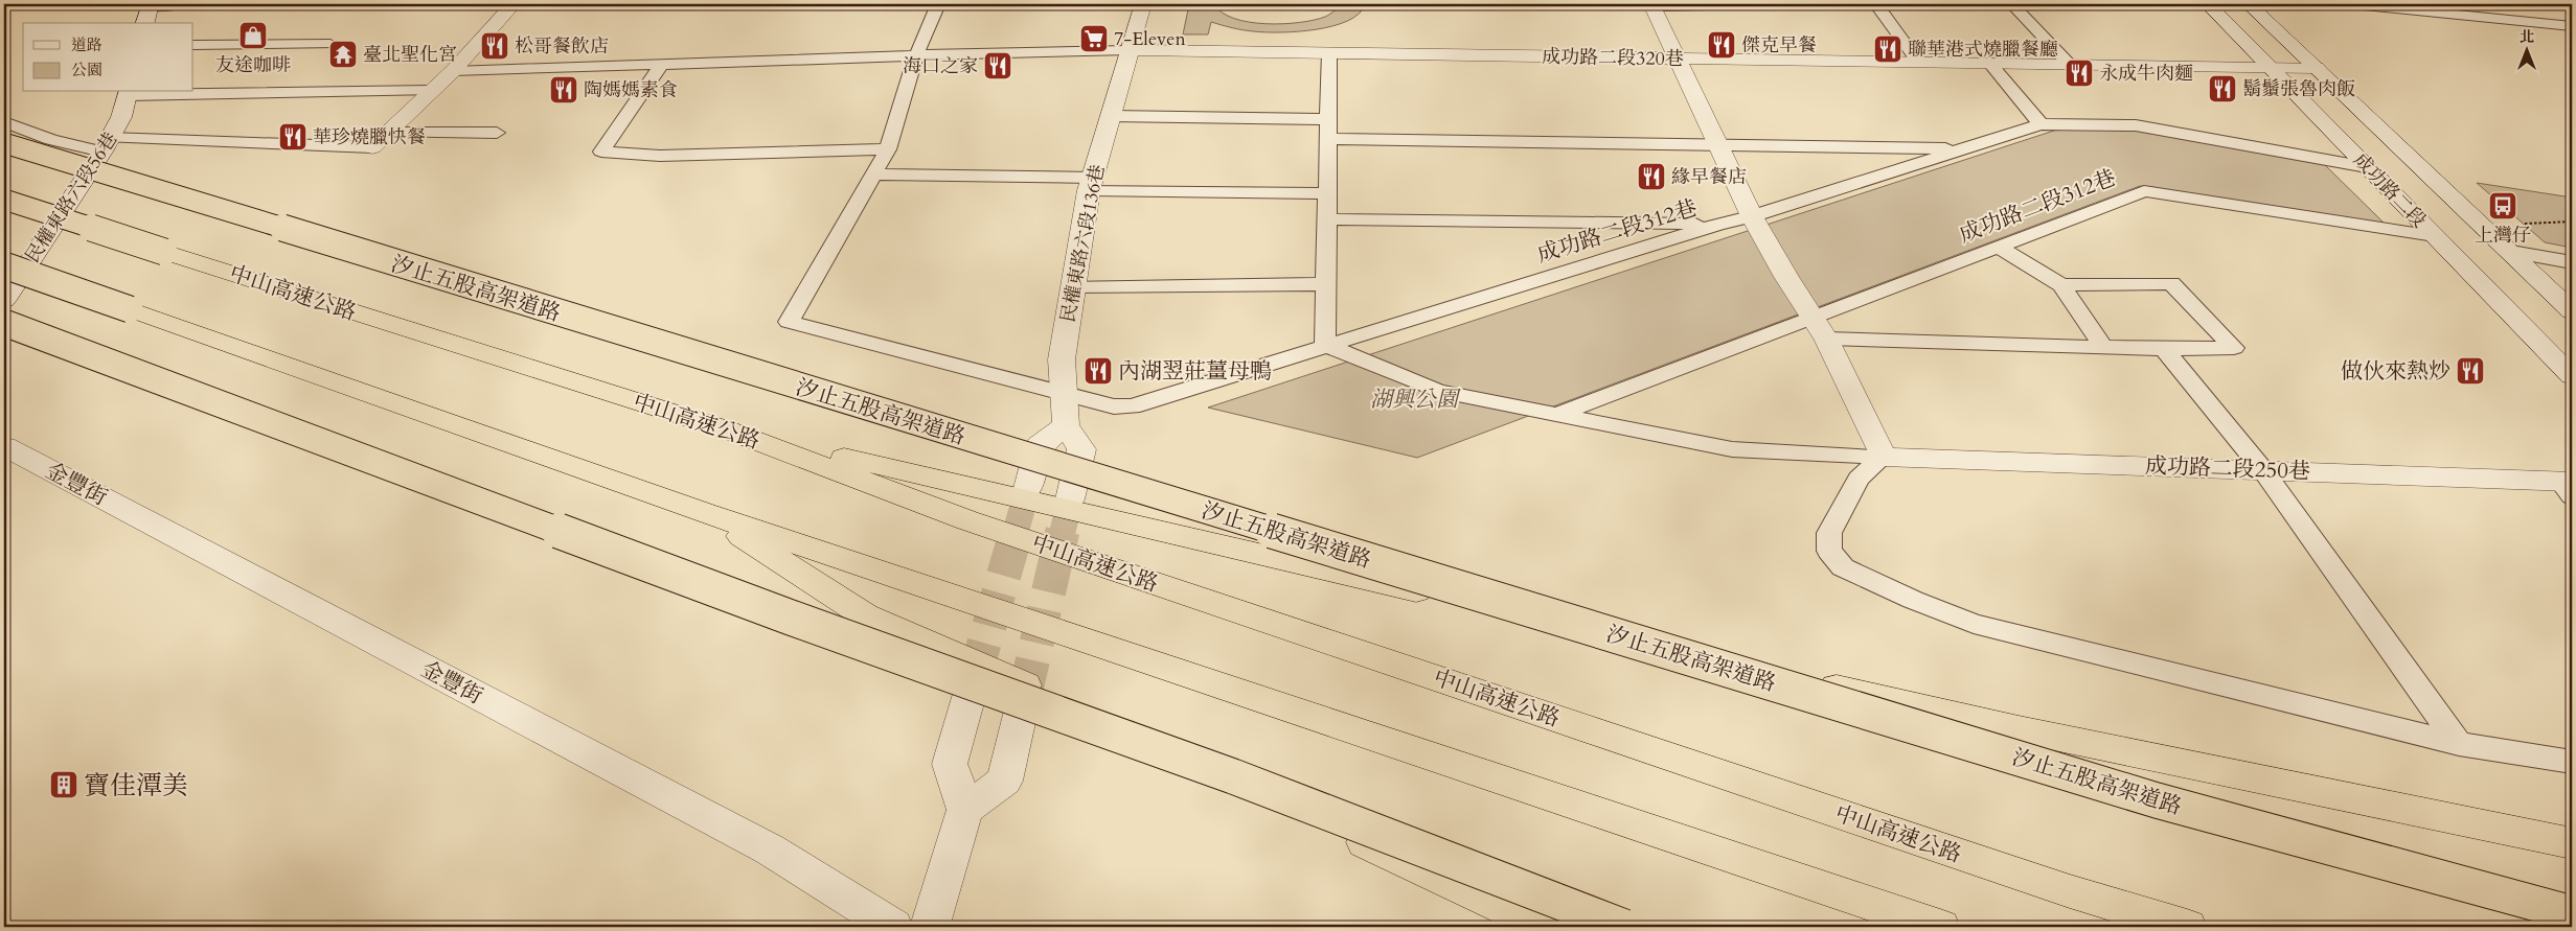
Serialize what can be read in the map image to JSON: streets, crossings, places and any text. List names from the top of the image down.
{
  "streets": {
    "highway": ["汐止五股高架道路", "中山高速公路"],
    "street": [
      "成功路二段320巷",
      "成功路二段",
      "民權東路六段56巷",
      "民權東路六段136巷",
      "成功路二段250巷",
      "金豐街"
    ],
    "lane": ["成功路二段312巷"]
  },
  "crossings": [
    ["成功路二段320巷", "成功路二段"],
    ["成功路二段320巷", "民權東路六段136巷"],
    ["成功路二段", "成功路二段312巷"],
    ["成功路二段312巷", "民權東路六段136巷"]
  ],
  "parks": ["湖興公園"],
  "places": {
    "shop": ["友途咖啡"],
    "supermarket": ["7-Eleven"],
    "restaurant": [
      "傑克早餐",
      "松哥餐飲店",
      "聯華港式燒臘餐廳",
      "海口之家",
      "永成牛肉麵",
      "鬍鬚張魯肉飯",
      "陶媽媽素食",
      "華珍燒臘快餐",
      "緣早餐店",
      "內湖翌莊薑母鴨",
      "做伙來熱炒"
    ],
    "temple": ["臺北聖化宮"],
    "bus stop": ["上灣仔"],
    "building": ["寶佳潭美"]
  },
  "legend": ["道路", "公園"],
  "north": "top"
}
